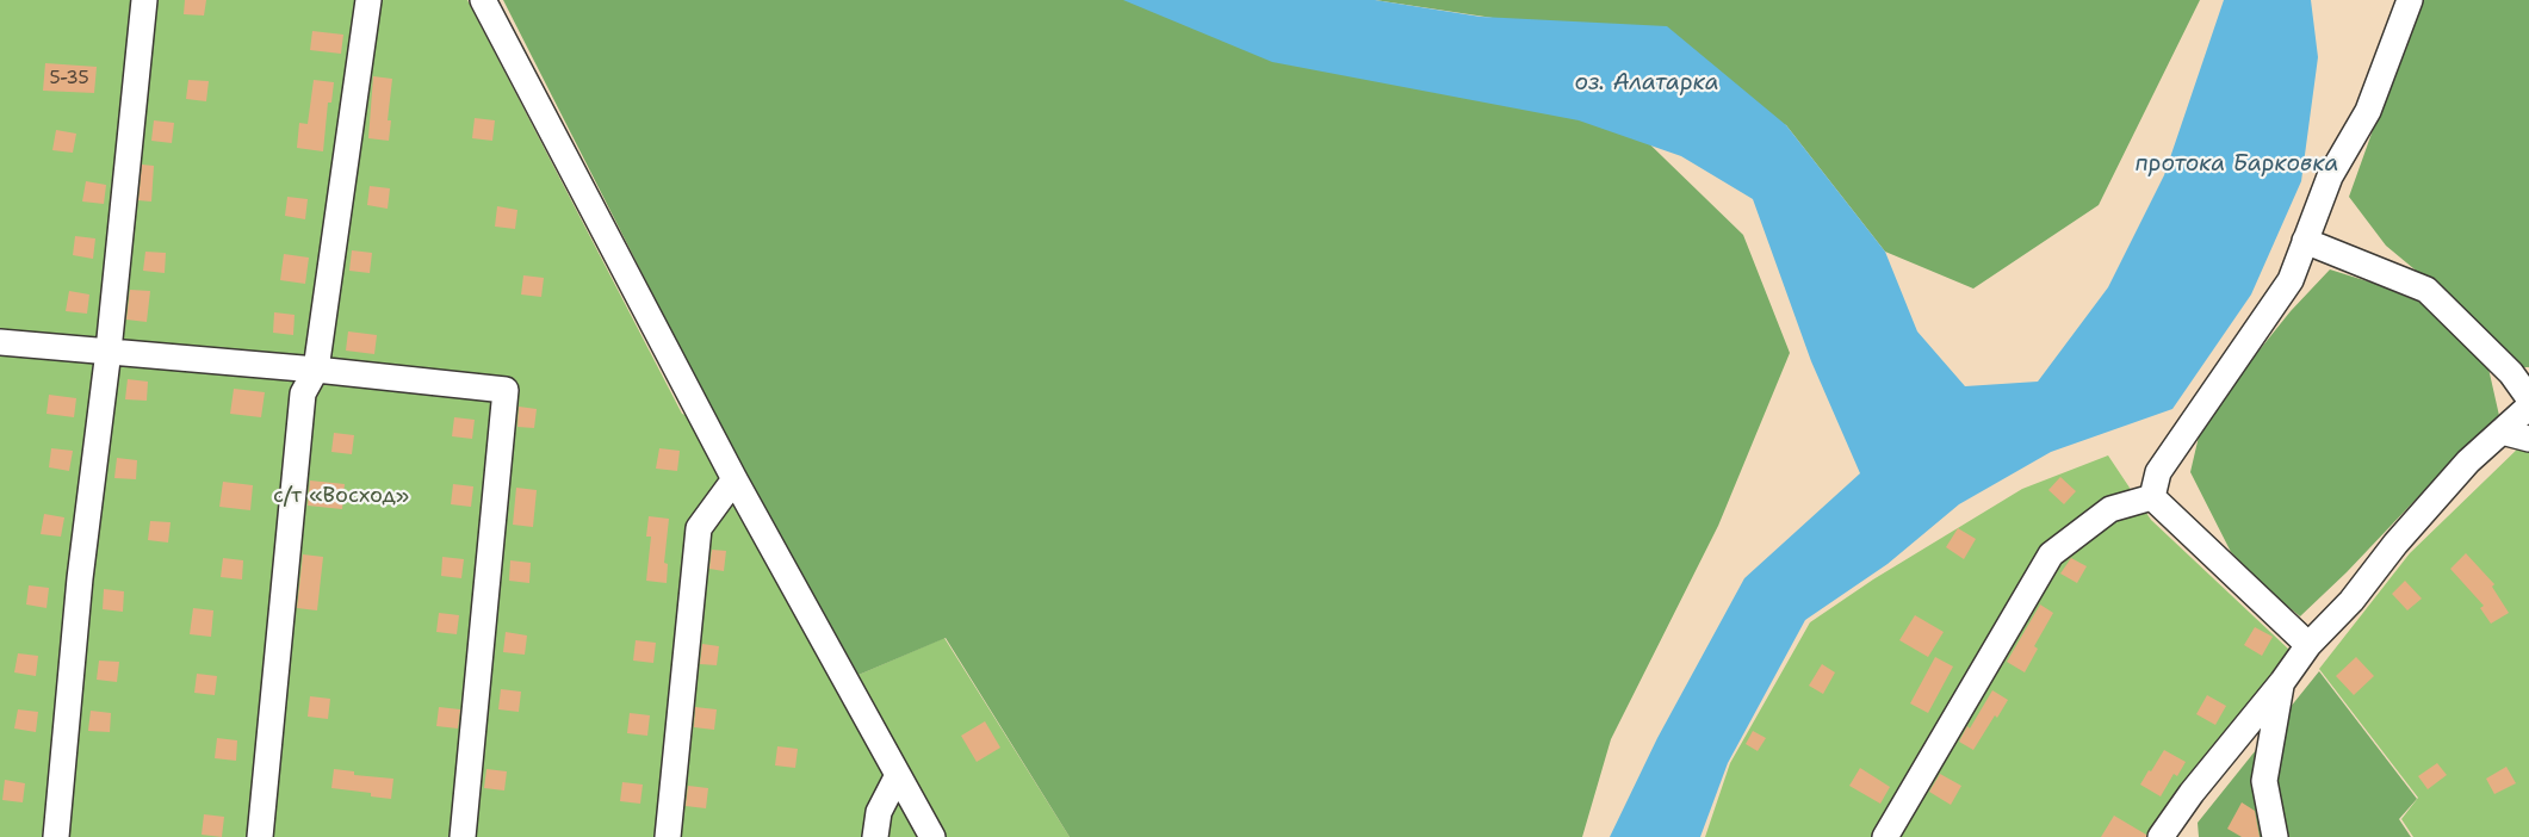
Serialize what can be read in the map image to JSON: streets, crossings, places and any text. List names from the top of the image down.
{
  "water": ["оз. Алатарка", "протока Барковка"],
  "parks": ["с/т «Восход»"],
  "house_numbers": ["5-35"]
}
